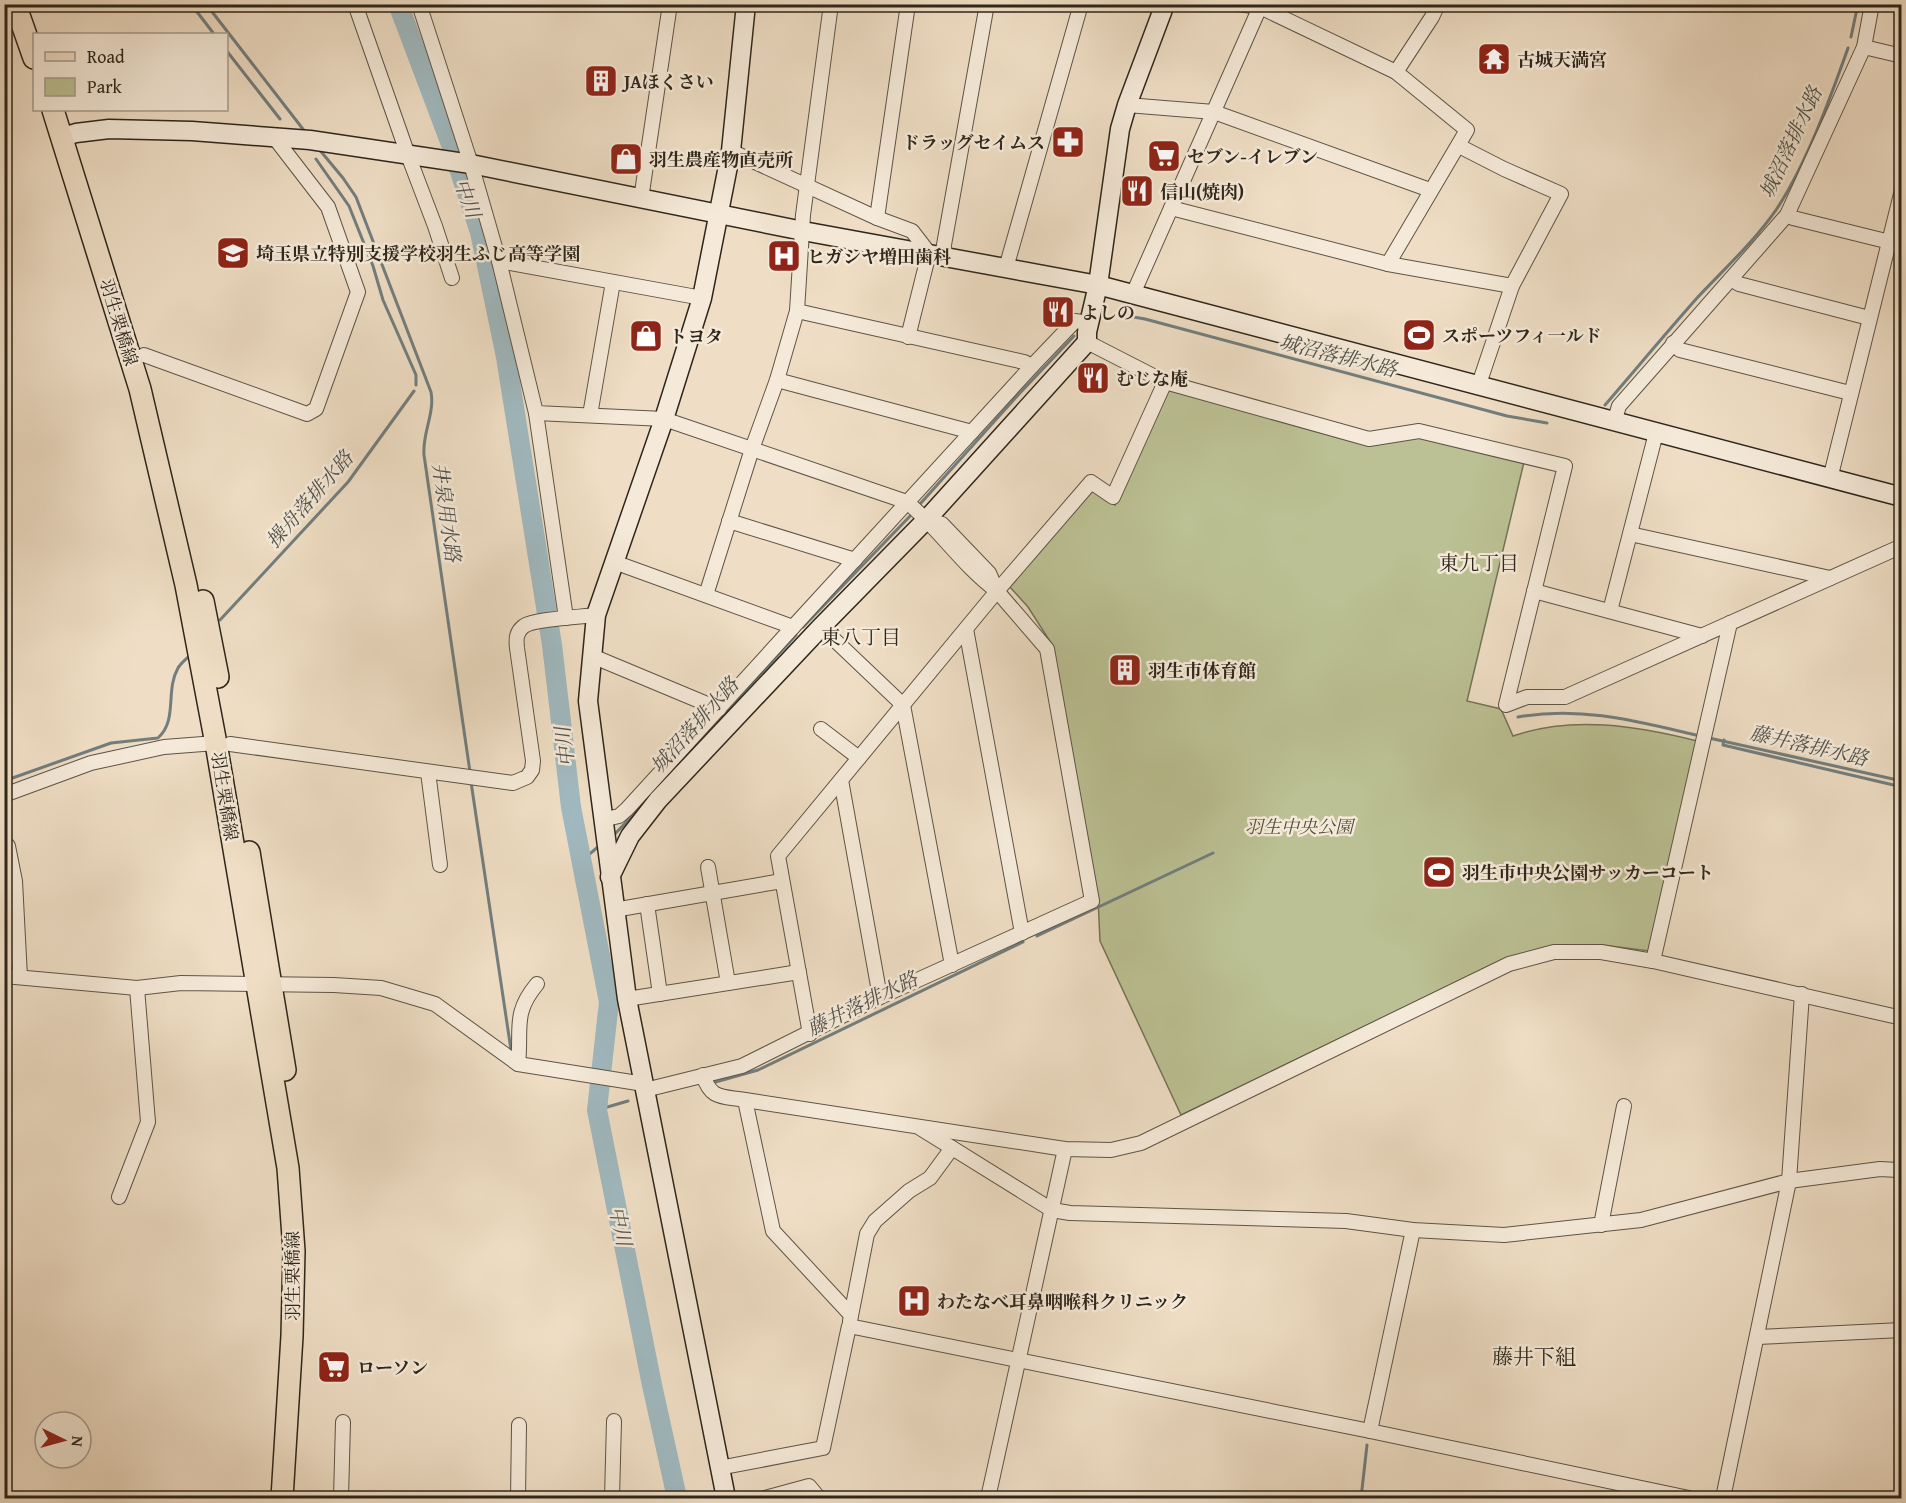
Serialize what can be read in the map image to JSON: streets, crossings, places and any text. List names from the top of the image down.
{
  "streets": {
    "main road": ["羽生栗橋線"]
  },
  "districts": ["東九丁目", "東八丁目", "藤井下組"],
  "water": [
    "城沼落排水路",
    "中川",
    "操舟落排水路",
    "井泉用水路",
    "藤井落排水路"
  ],
  "parks": ["羽生中央公園"],
  "places": {
    "temple": ["古城天満宮"],
    "building": ["JAほくさい", "羽生市体育館"],
    "pharmacy": ["ドラッグセイムス"],
    "supermarket": ["セブン-イレブン", "ローソン"],
    "shop": ["羽生農産物直売所", "トヨタ"],
    "restaurant": ["信山(焼肉)", "よしの", "むじな庵"],
    "school or university": ["埼玉県立特別支援学校羽生ふじ高等学園"],
    "hospital": ["ヒガシヤ増田歯科", "わたなべ耳鼻咽喉科クリニック"],
    "sports": ["スポーツフィ一ルド", "羽生市中央公園サッカーコート"]
  },
  "legend": ["Road", "Park"],
  "north": "right"
}
